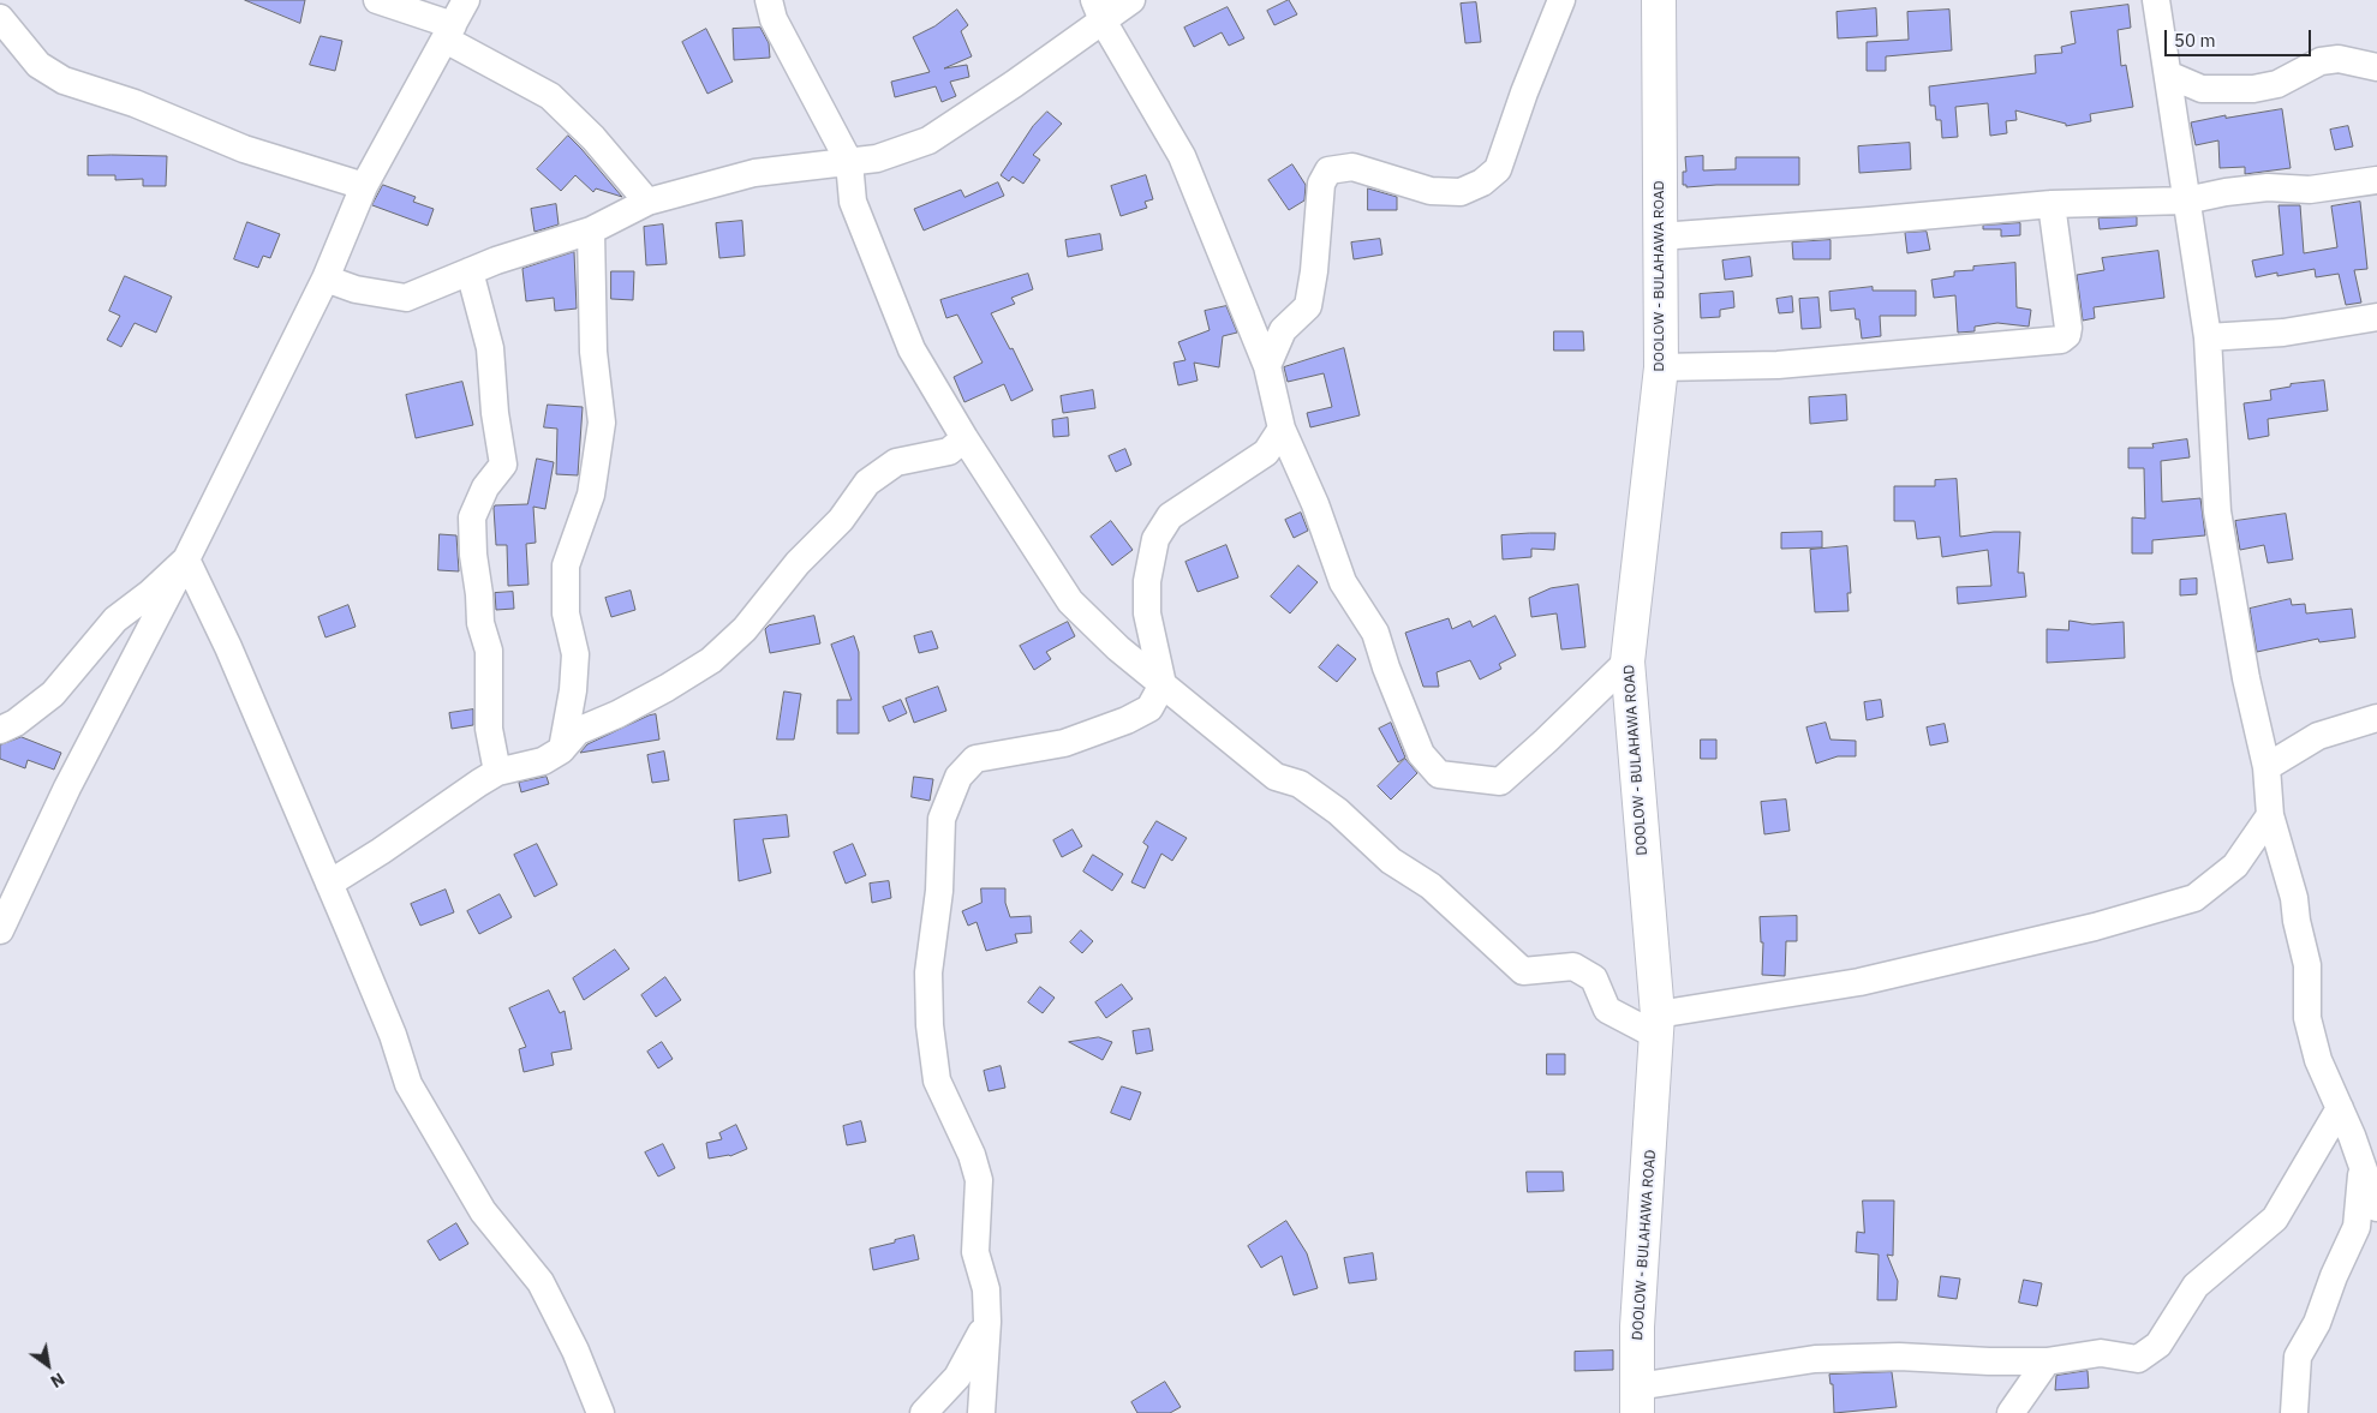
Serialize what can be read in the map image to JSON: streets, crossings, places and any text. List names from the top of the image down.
{
  "streets": {
    "main road": ["DOOLOW - BULAHAWA ROAD"]
  },
  "scale_bar": "50 m",
  "north": "bottom right"
}
